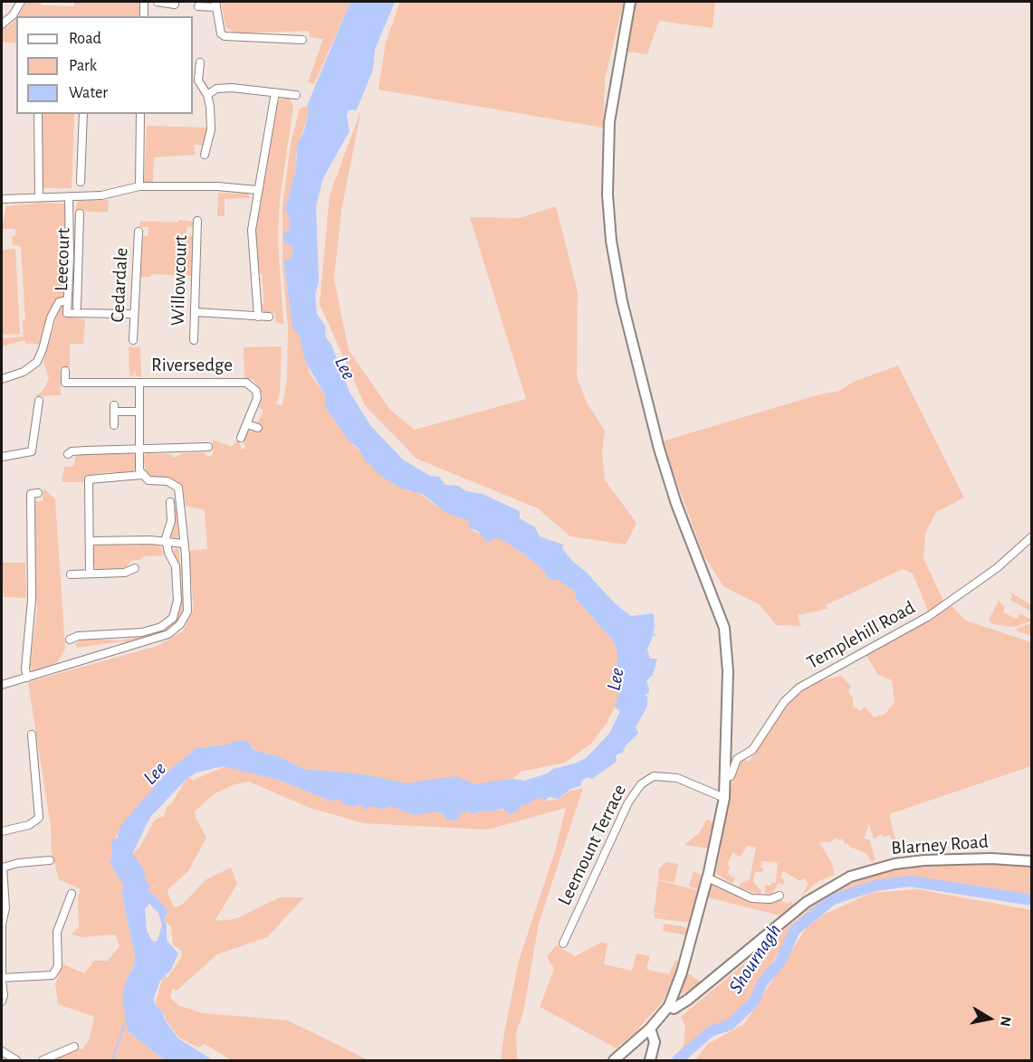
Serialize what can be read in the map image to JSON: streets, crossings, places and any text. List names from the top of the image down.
{
  "streets": {
    "main road": ["Blarney Road"],
    "street": [
      "Leecourt",
      "Willowcourt",
      "Cedardale",
      "Riversedge",
      "Templehill Road",
      "Leemount Terrace"
    ]
  },
  "water": ["Lee", "Shournagh"],
  "legend": ["Road", "Park", "Water"],
  "north": "right"
}
